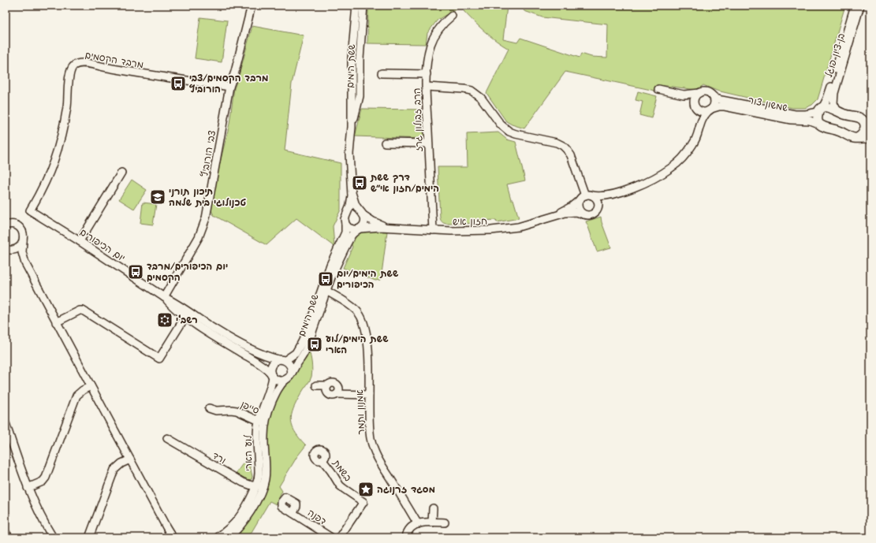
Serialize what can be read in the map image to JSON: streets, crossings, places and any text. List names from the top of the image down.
{
  "streets": {
    "street": [
      "בן-ציון פוגל",
      "מרבד הקסמים",
      "ששת הימים",
      "שמשון צור",
      "הרב זבולון גרז",
      "צבי הורוביץ",
      "חזון איש",
      "יום הכיפורים",
      "סייפן",
      "אמנון ותמר",
      "לוע הארי",
      "ורד",
      "בשמת",
      "דפנה"
    ]
  },
  "crossings": [
    ["בן-ציון פוגל", "שמשון צור"],
    ["מרבד הקסמים", "צבי הורוביץ"],
    ["מרבד הקסמים", "יום הכיפורים"],
    ["ששת הימים", "חזון איש"],
    ["ששת הימים", "יום הכיפורים"],
    ["ששת הימים", "אמנון ותמר"],
    ["ששת הימים", "לוע הארי"],
    ["הרב זבולון גרז", "חזון איש"],
    ["צבי הורוביץ", "יום הכיפורים"],
    ["יום הכיפורים", "לוע הארי"],
    ["סייפן", "לוע הארי"],
    ["לוע הארי", "ורד"]
  ],
  "places": {
    "bus stop": [
      "מרבד הקסמים/צבי הורוביץ",
      "דרך ששת הימים/חזון אי״ש",
      "יום הכיפורים/מרבד הקסמים",
      "ששת הימים/יום הכיפורים",
      "ששת הימים/לוע הארי"
    ],
    "school or university": ["תיכון תורני טכנולוגי בית שלמה"],
    "synagogue": ["רשב\"י"],
    "place": ["מסגד זרנוגה"]
  }
}
